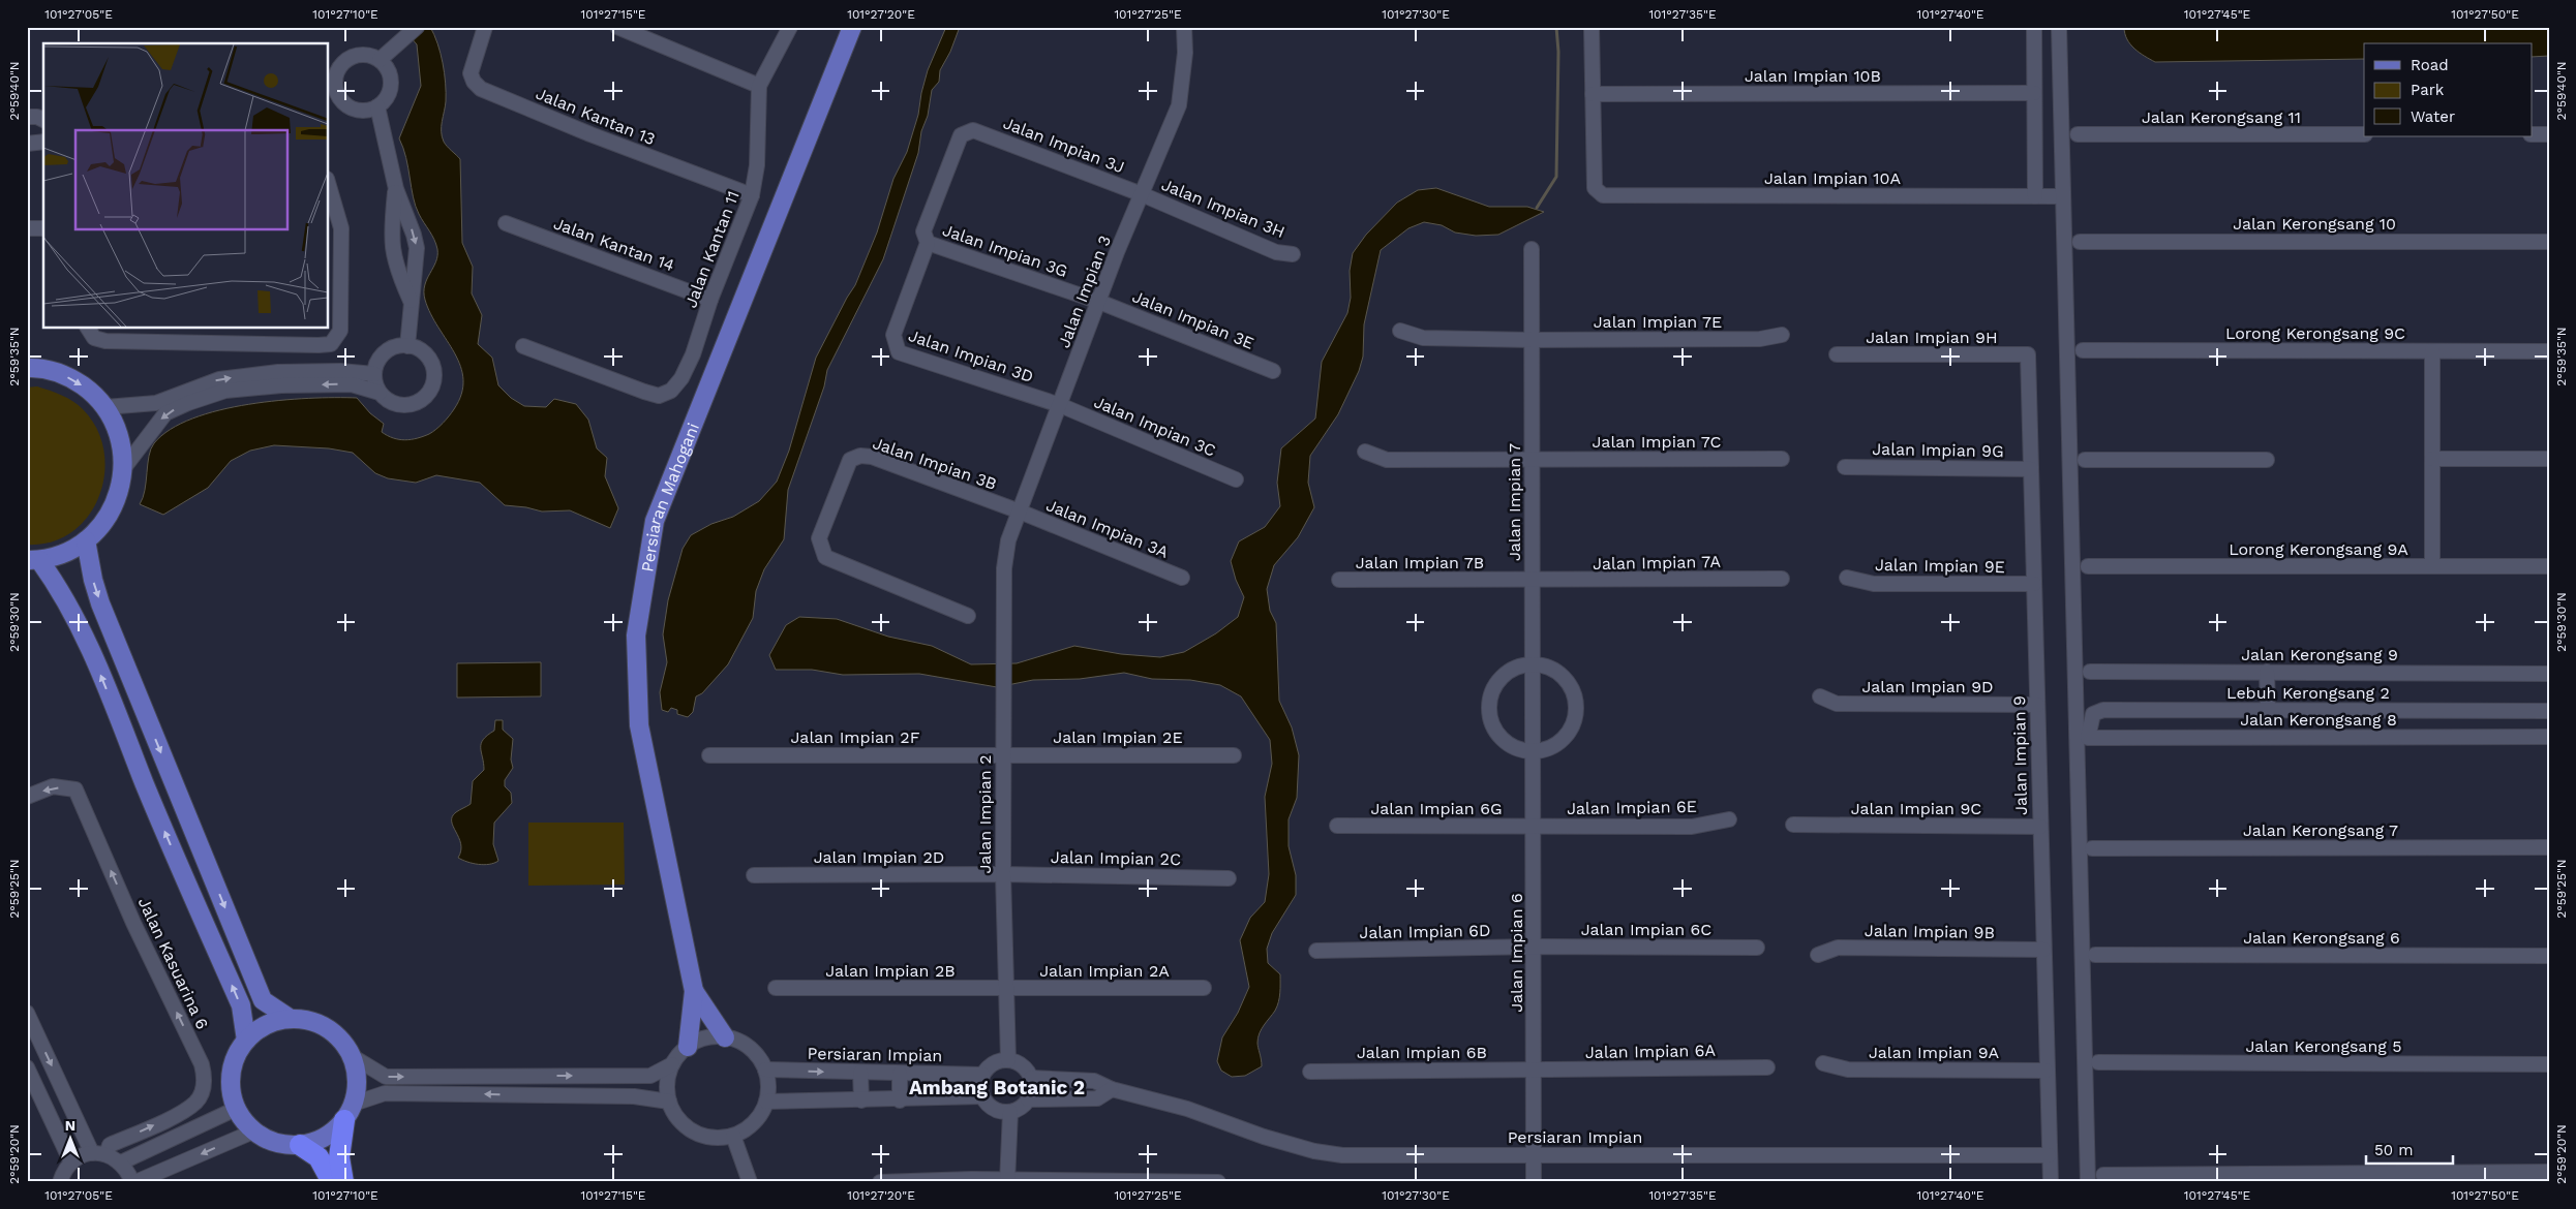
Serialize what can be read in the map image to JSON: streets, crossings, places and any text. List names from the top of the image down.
{
  "streets": {
    "main road": ["Persiaran Mahogani"],
    "street": [
      "Jalan Impian 10B",
      "Jalan Kantan 13",
      "Jalan Kerongsang 11",
      "Jalan Impian 3J",
      "Jalan Impian 10A",
      "Jalan Impian 3H",
      "Jalan Kerongsang 10",
      "Jalan Kantan 14",
      "Jalan Kantan 11",
      "Jalan Impian 3G",
      "Jalan Impian 3",
      "Jalan Impian 3E",
      "Jalan Impian 7E",
      "Lorong Kerongsang 9C",
      "Jalan Impian 9H",
      "Jalan Impian 3D",
      "Jalan Impian 3C",
      "Jalan Impian 7C",
      "Jalan Impian 9G",
      "Jalan Impian 3B",
      "Jalan Impian 7",
      "Jalan Impian 3A",
      "Lorong Kerongsang 9A",
      "Jalan Impian 7B",
      "Jalan Impian 7A",
      "Jalan Impian 9E",
      "Jalan Kerongsang 9",
      "Jalan Impian 9D",
      "Lebuh Kerongsang 2",
      "Jalan Kerongsang 8",
      "Jalan Impian 2F",
      "Jalan Impian 2E",
      "Jalan Impian 9",
      "Jalan Impian 6E",
      "Jalan Impian 6G",
      "Jalan Impian 9C",
      "Jalan Impian 2",
      "Jalan Kerongsang 7",
      "Jalan Impian 2D",
      "Jalan Impian 2C",
      "Jalan Impian 6C",
      "Jalan Impian 6D",
      "Jalan Impian 9B",
      "Jalan Kerongsang 6",
      "Jalan Impian 6",
      "Jalan Kasuarina 6",
      "Jalan Impian 2B",
      "Jalan Impian 2A",
      "Jalan Kerongsang 5",
      "Jalan Impian 6A",
      "Jalan Impian 6B",
      "Jalan Impian 9A",
      "Persiaran Impian"
    ]
  },
  "crossings": [
    ["Jalan Impian 10B", "Jalan Impian 10A"],
    ["Jalan Kantan 13", "Jalan Kantan 11"],
    ["Jalan Impian 3J", "Jalan Impian 3H"],
    ["Jalan Impian 3J", "Jalan Impian 3G"],
    ["Jalan Impian 3J", "Jalan Impian 3"],
    ["Jalan Impian 3J", "Jalan Impian 3D"],
    ["Jalan Impian 3H", "Jalan Impian 3"],
    ["Jalan Kantan 14", "Jalan Kantan 11"],
    ["Jalan Impian 3G", "Jalan Impian 3"],
    ["Jalan Impian 3G", "Jalan Impian 3E"],
    ["Jalan Impian 3G", "Jalan Impian 3D"],
    ["Jalan Impian 3", "Jalan Impian 3E"],
    ["Jalan Impian 3", "Jalan Impian 3D"],
    ["Jalan Impian 3", "Jalan Impian 3C"],
    ["Jalan Impian 3", "Jalan Impian 3B"],
    ["Jalan Impian 3", "Jalan Impian 3A"],
    ["Jalan Impian 3", "Jalan Impian 2"],
    ["Jalan Impian 7E", "Jalan Impian 7"],
    ["Jalan Impian 9H", "Jalan Impian 9"],
    ["Jalan Impian 3D", "Jalan Impian 3C"],
    ["Jalan Impian 7C", "Jalan Impian 7"],
    ["Jalan Impian 9G", "Jalan Impian 9"],
    ["Jalan Impian 3B", "Jalan Impian 3A"],
    ["Jalan Impian 7", "Jalan Impian 7B"],
    ["Jalan Impian 7", "Jalan Impian 7A"],
    ["Jalan Impian 7", "Jalan Impian 6"],
    ["Jalan Impian 7B", "Jalan Impian 7A"],
    ["Jalan Impian 9E", "Jalan Impian 9"],
    ["Jalan Impian 9D", "Jalan Impian 9"],
    ["Lebuh Kerongsang 2", "Jalan Kerongsang 8"],
    ["Jalan Impian 2F", "Jalan Impian 2E"],
    ["Jalan Impian 2F", "Jalan Impian 2"],
    ["Jalan Impian 2E", "Jalan Impian 2"],
    ["Jalan Impian 9", "Jalan Impian 9C"],
    ["Jalan Impian 9", "Jalan Impian 9B"],
    ["Jalan Impian 9", "Jalan Impian 9A"],
    ["Jalan Impian 9", "Persiaran Impian"],
    ["Jalan Impian 6E", "Jalan Impian 6G"],
    ["Jalan Impian 6E", "Jalan Impian 6"],
    ["Jalan Impian 6G", "Jalan Impian 6"],
    ["Jalan Impian 2", "Jalan Impian 2D"],
    ["Jalan Impian 2", "Jalan Impian 2C"],
    ["Jalan Impian 2", "Jalan Impian 2B"],
    ["Jalan Impian 2", "Jalan Impian 2A"],
    ["Jalan Impian 2", "Persiaran Impian"],
    ["Jalan Impian 2D", "Jalan Impian 2C"],
    ["Jalan Impian 6C", "Jalan Impian 6D"],
    ["Jalan Impian 6C", "Jalan Impian 6"],
    ["Jalan Impian 6D", "Jalan Impian 6"],
    ["Jalan Impian 6", "Jalan Impian 6A"],
    ["Jalan Impian 6", "Jalan Impian 6B"],
    ["Jalan Impian 6", "Persiaran Impian"],
    ["Jalan Impian 2B", "Jalan Impian 2A"],
    ["Jalan Impian 6A", "Jalan Impian 6B"]
  ],
  "districts": ["Ambang Botanic 2"],
  "legend": ["Road", "Park", "Water"],
  "scale_bar": "50 m",
  "north": "top",
  "coordinates": [
    "101°27'05\"E",
    "101°27'10\"E",
    "101°27'15\"E",
    "101°27'20\"E",
    "101°27'25\"E",
    "101°27'30\"E",
    "101°27'35\"E",
    "101°27'40\"E",
    "101°27'45\"E",
    "101°27'50\"E",
    "2°59'40\"N",
    "2°59'35\"N",
    "2°59'30\"N",
    "2°59'25\"N",
    "2°59'20\"N"
  ]
}
